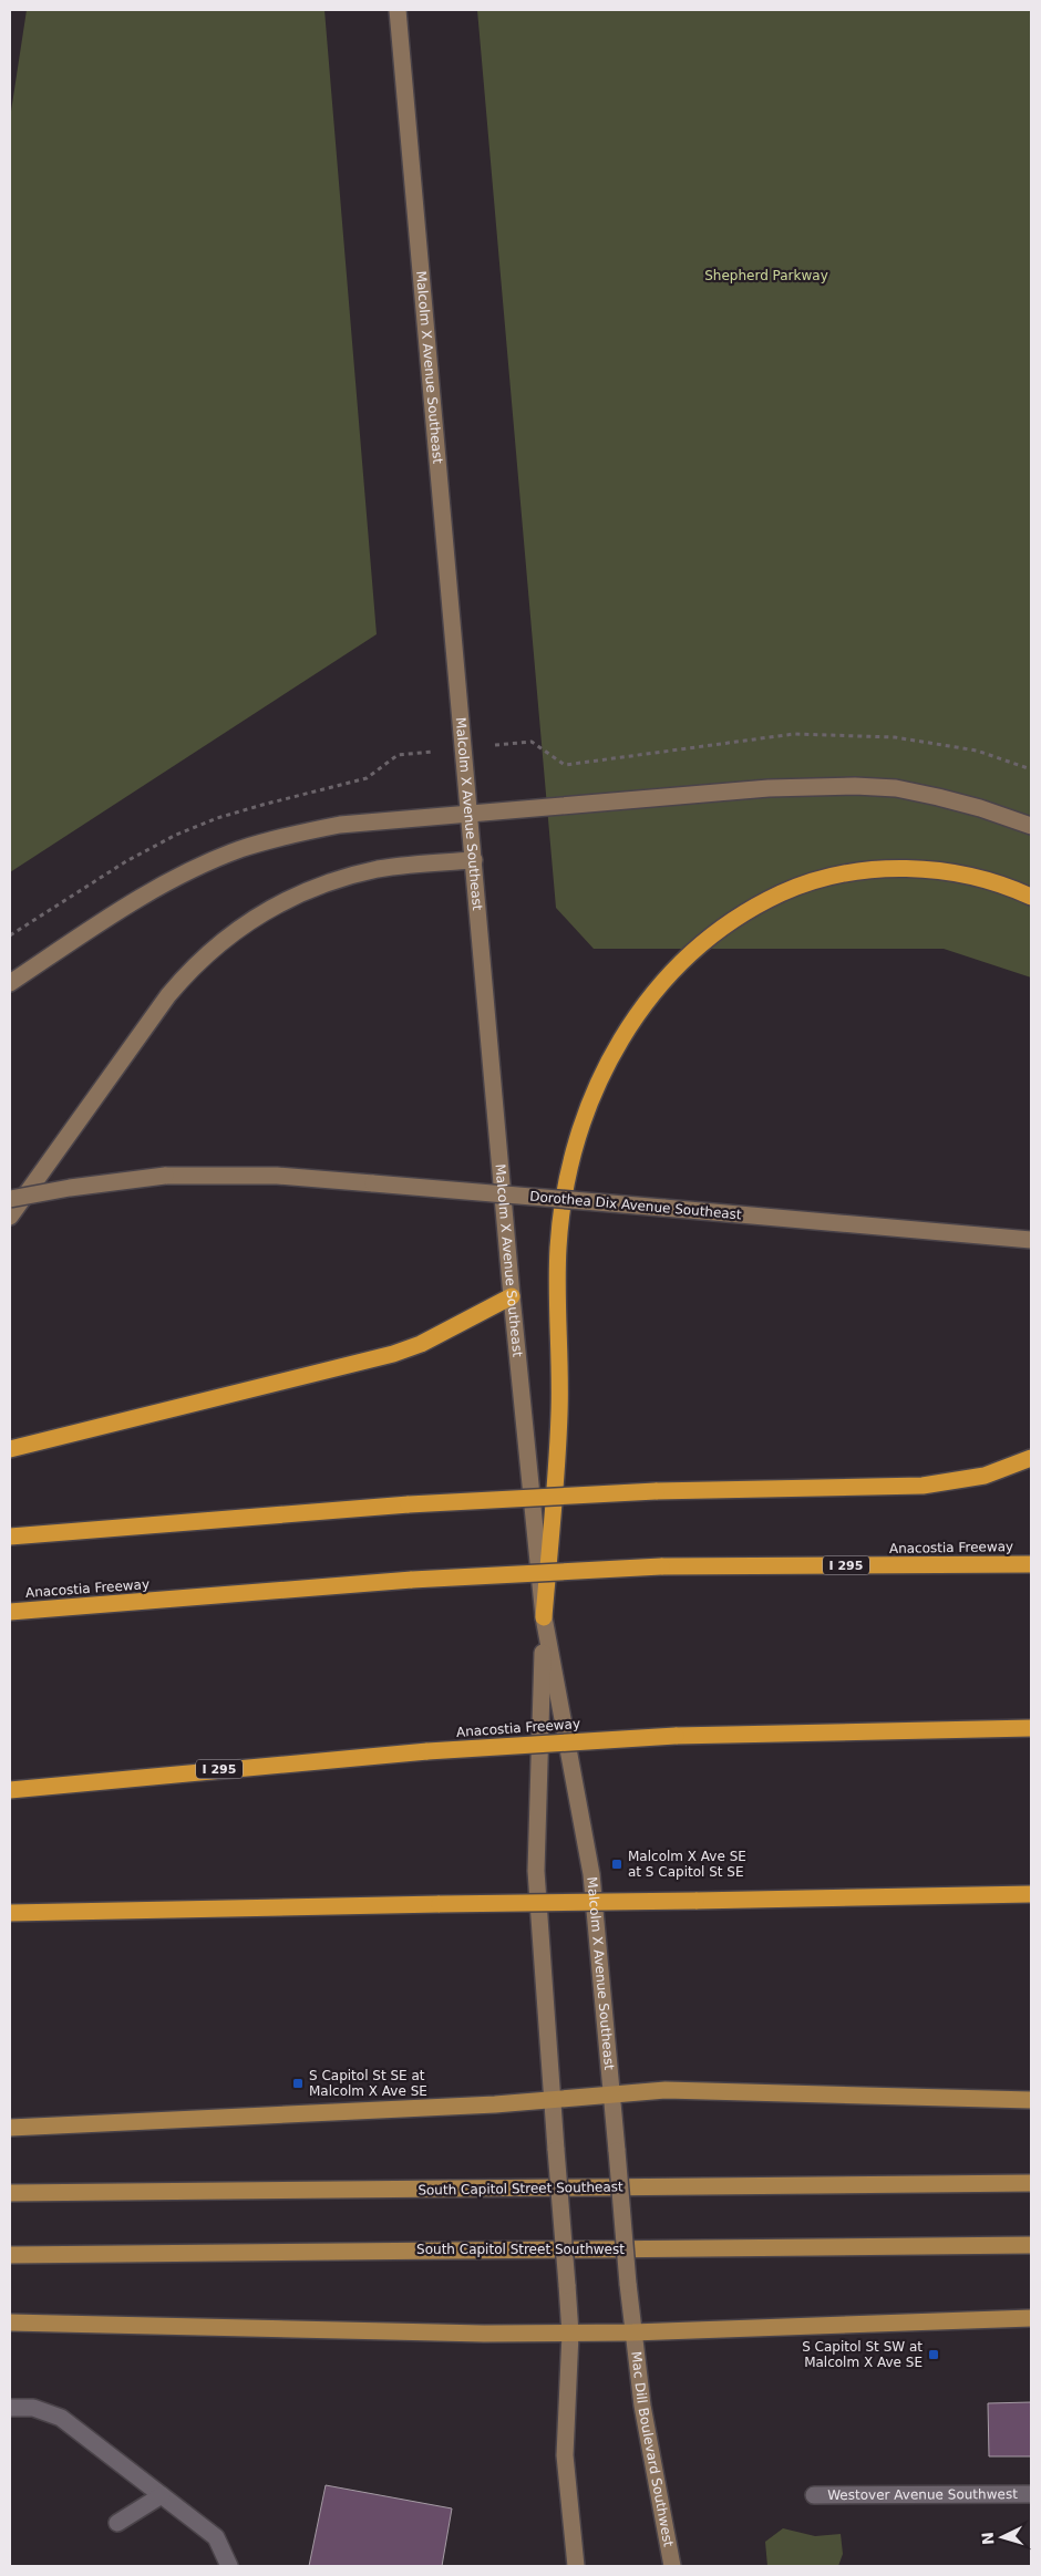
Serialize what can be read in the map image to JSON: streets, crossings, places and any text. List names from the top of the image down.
{
  "streets": {
    "highway": ["Anacostia Freeway", "I 295"],
    "main road": [
      "Malcolm X Avenue Southeast",
      "Dorothea Dix Avenue Southeast",
      "South Capitol Street Southeast",
      "South Capitol Street Southwest",
      "Mac Dill Boulevard Southwest"
    ],
    "street": ["Westover Avenue Southwest"]
  },
  "crossings": [
    ["Malcolm X Avenue Southeast", "Mac Dill Boulevard Southwest"]
  ],
  "parks": ["Shepherd Parkway"],
  "places": {
    "transit": ["Malcolm X Ave SE at S Capitol St SE", "S Capitol St SE at Malcolm X Ave SE", "S Capitol St SW at Malcolm X Ave SE"]
  },
  "north": "left"
}
